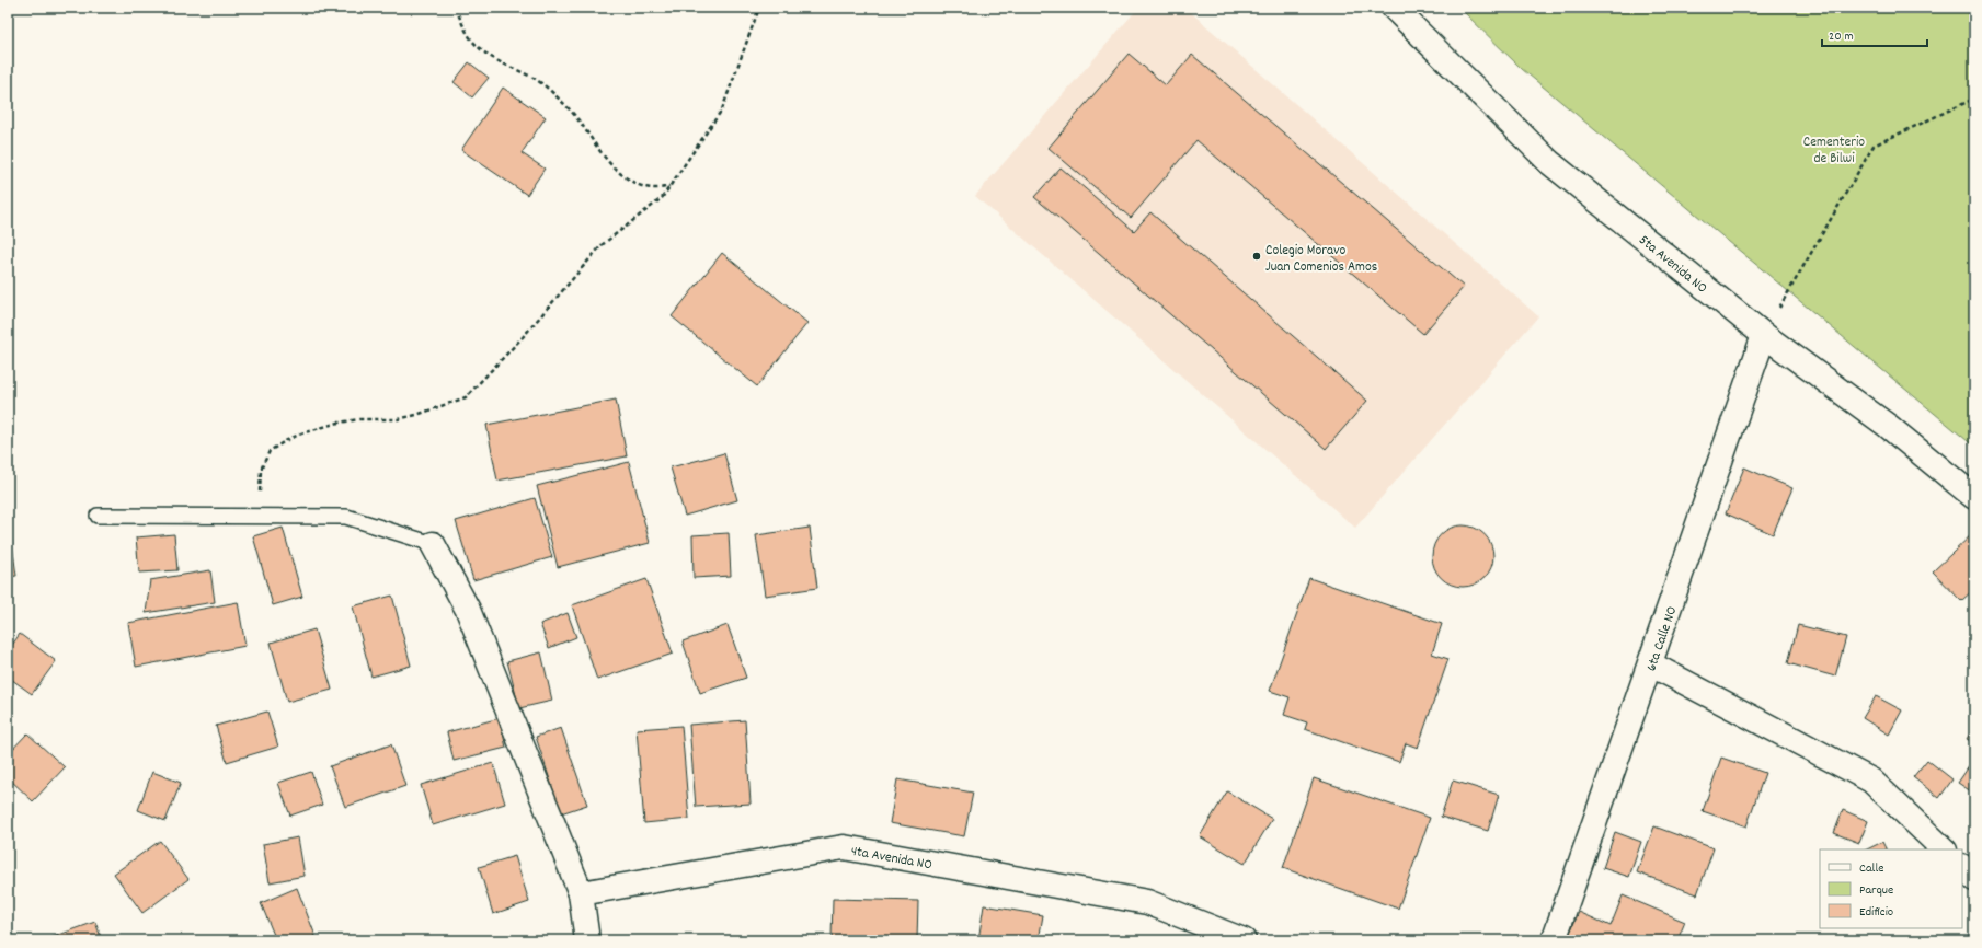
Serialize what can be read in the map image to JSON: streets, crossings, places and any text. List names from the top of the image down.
{
  "streets": {
    "street": ["5ta Avenida NO", "6ta Calle NO", "4ta Avenida NO"]
  },
  "crossings": [
    ["5ta Avenida NO", "6ta Calle NO"]
  ],
  "parks": ["Cementerio de Bilwi"],
  "places": ["Colegio Moravo Juan Comenios Amos"],
  "legend": ["Calle", "Parque", "Edificio"],
  "scale_bar": "20 m"
}
